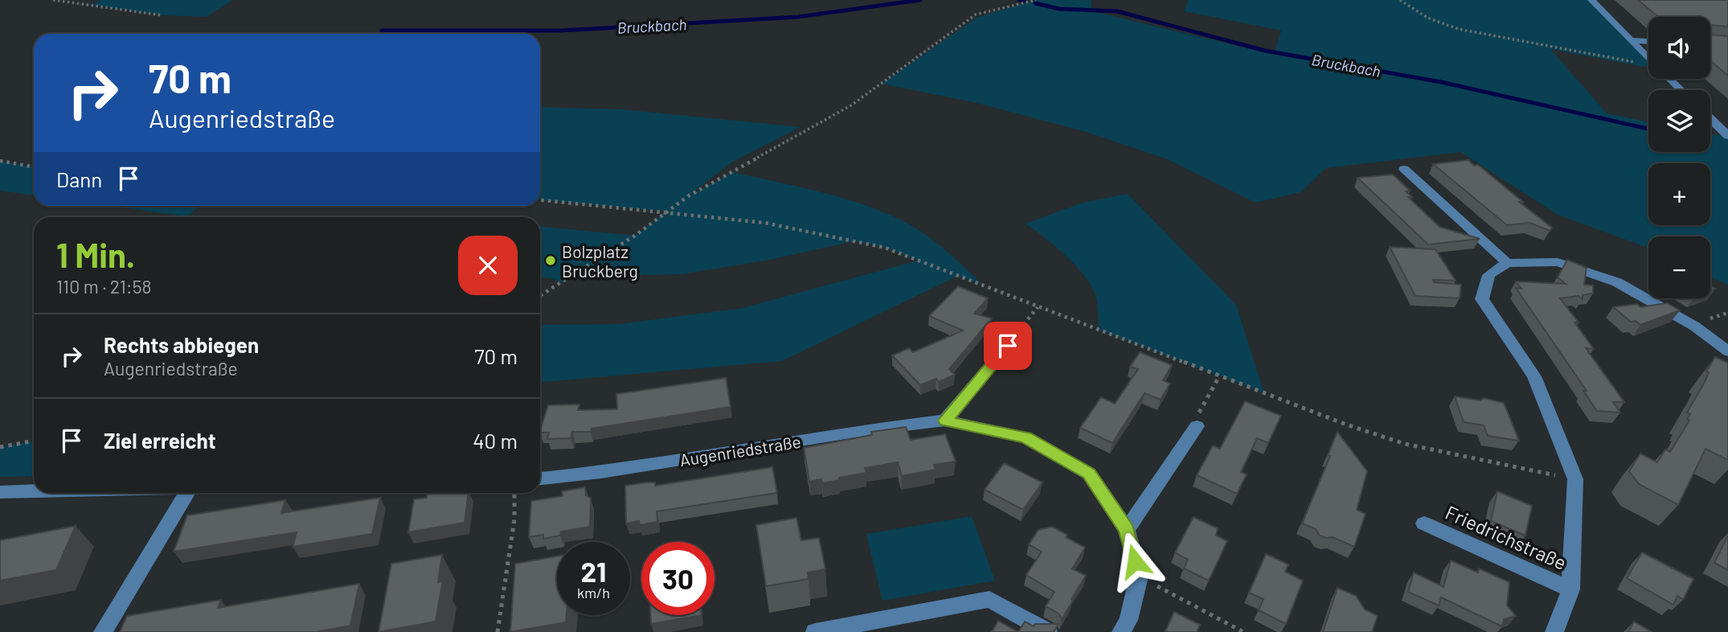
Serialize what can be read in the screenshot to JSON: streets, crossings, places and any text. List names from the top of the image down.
{
  "streets": {
    "street": ["Augenriedstraße", "Friedrichstraße"]
  },
  "water": ["Bruckbach"],
  "places": ["Bolzplatz Bruckberg"],
  "page": {
    "map_buttons": ["+", "−"],
    "turn": ["70 m", "Augenriedstraße"],
    "then": "Dann",
    "heading": ["1 Min.", "110 m · 21:58"],
    "list": [
      {
        "name": "Rechts abbiegen",
        "note": "Augenriedstraße",
        "value": "70 m"
      },
      {
        "name": "Ziel erreicht",
        "value": "40 m"
      }
    ],
    "speed": "21 km/h",
    "limit": "30"
  }
}
